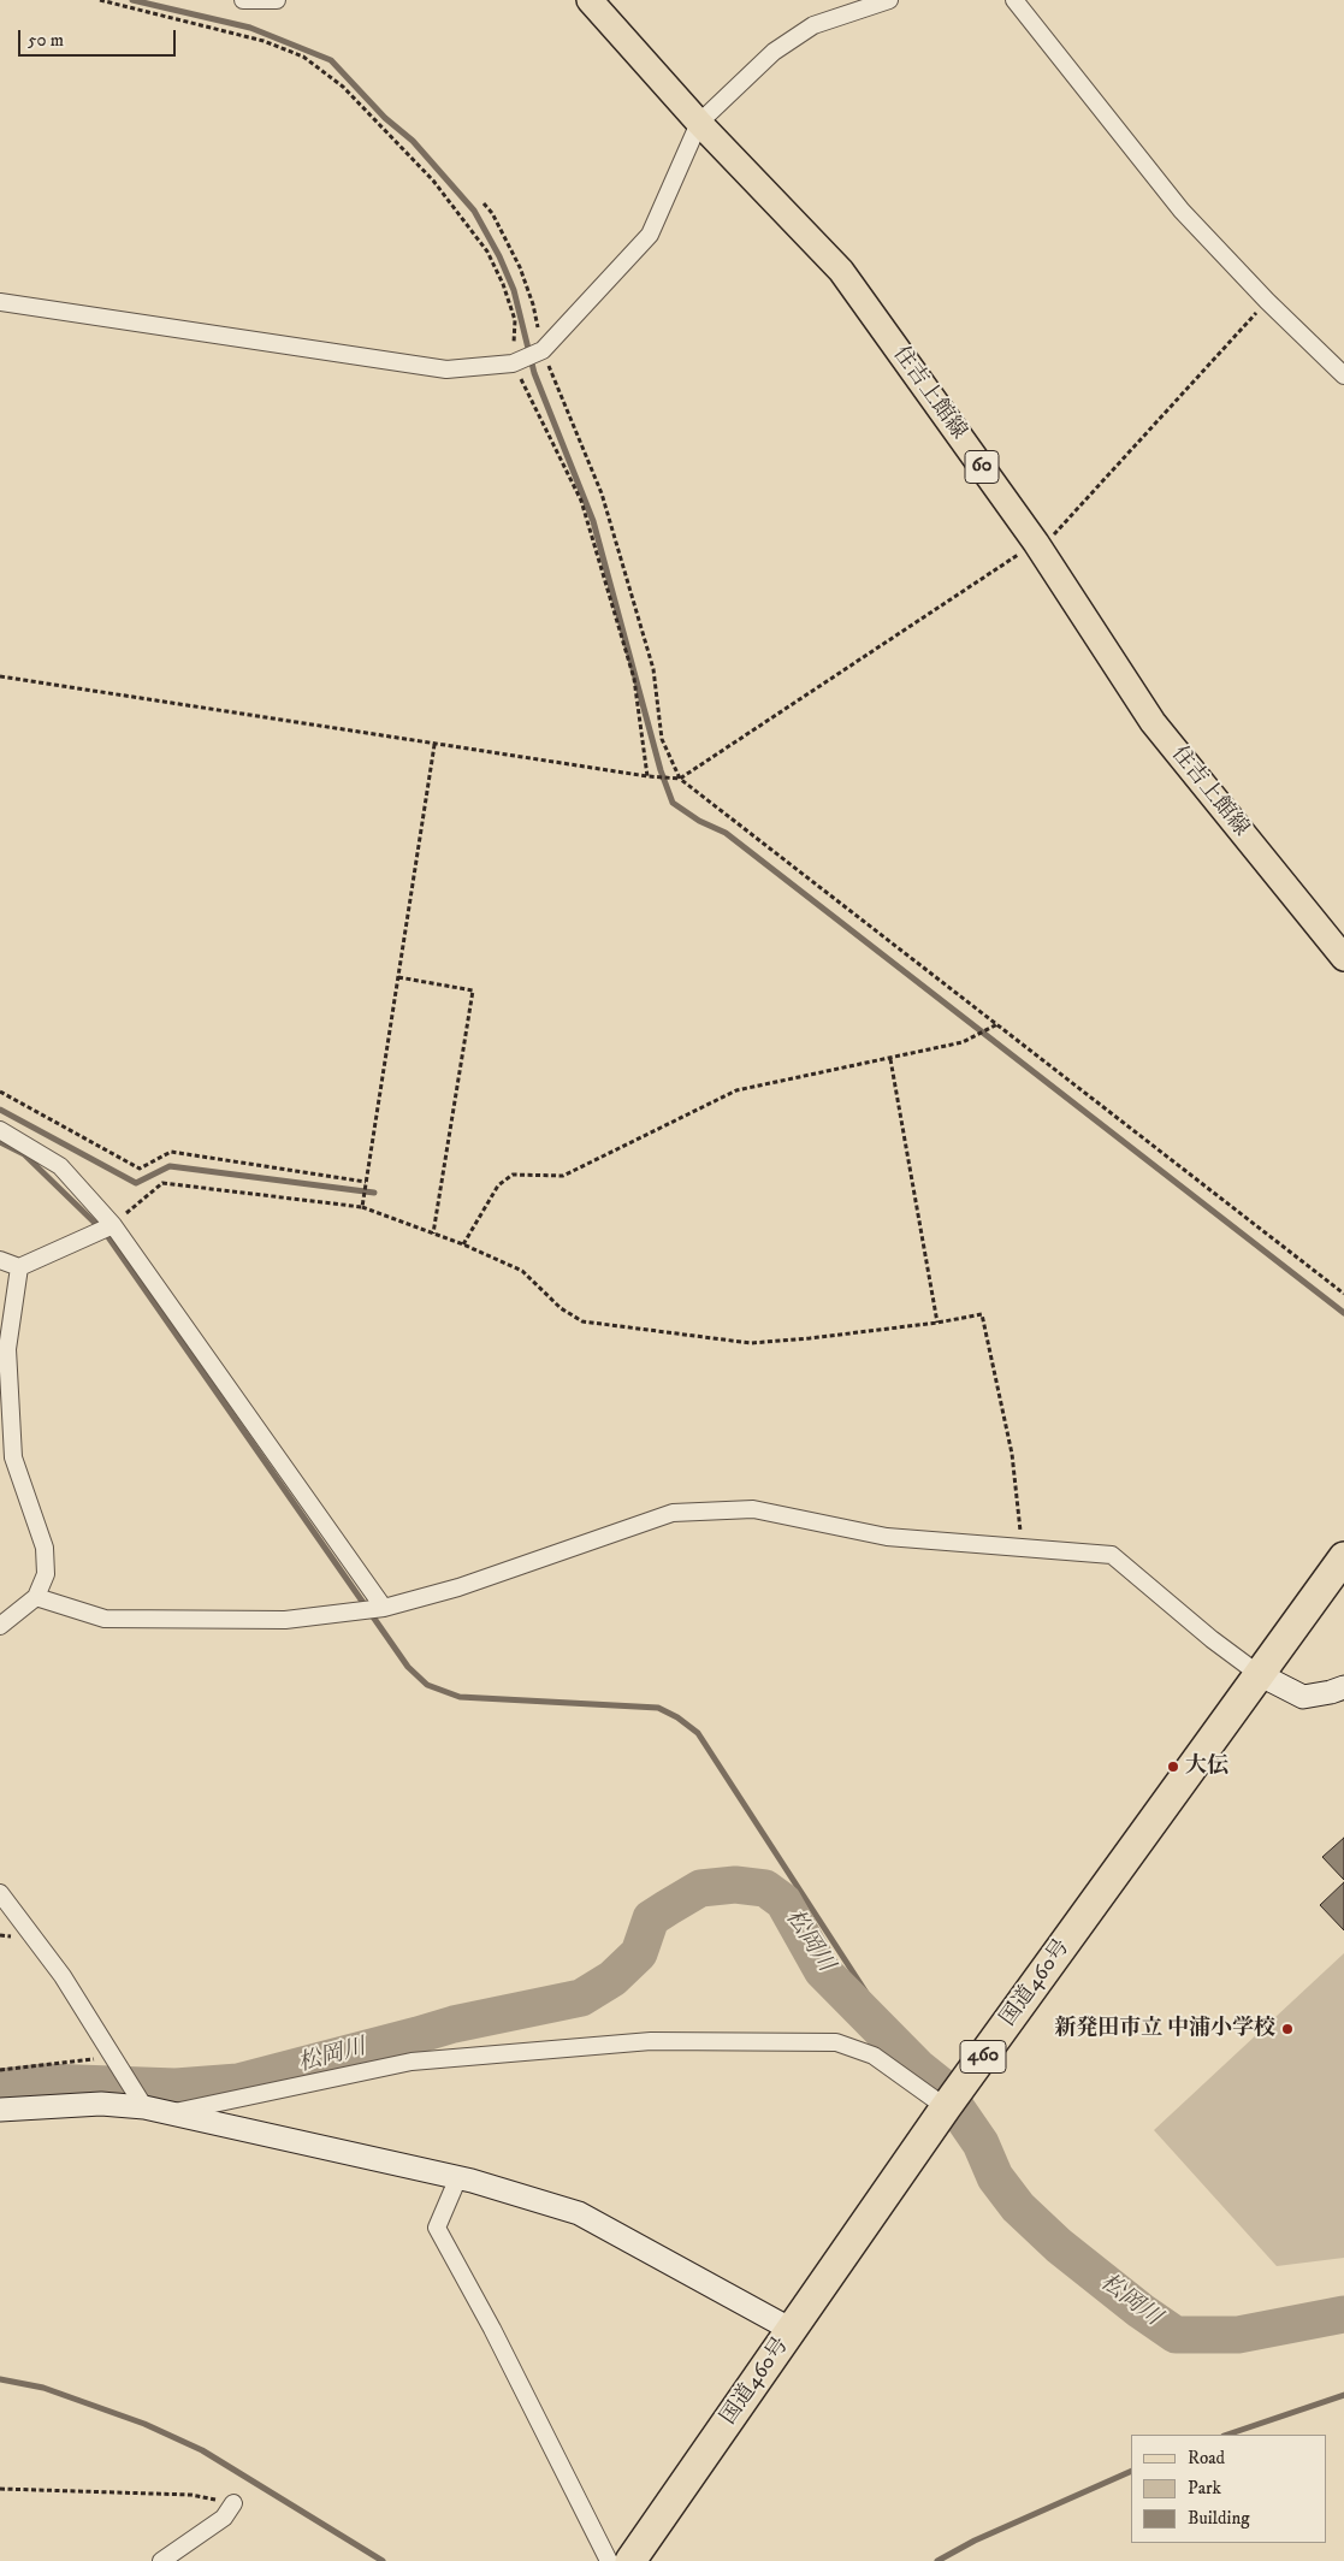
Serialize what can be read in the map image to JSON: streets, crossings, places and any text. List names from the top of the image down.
{
  "streets": {
    "highway": ["国道460号", "460"],
    "main road": ["住吉上館線", "60"]
  },
  "water": ["松岡川"],
  "places": ["大伝", "新発田市立 中浦小学校"],
  "legend": ["Road", "Park", "Building"],
  "scale_bar": "50 m"
}
